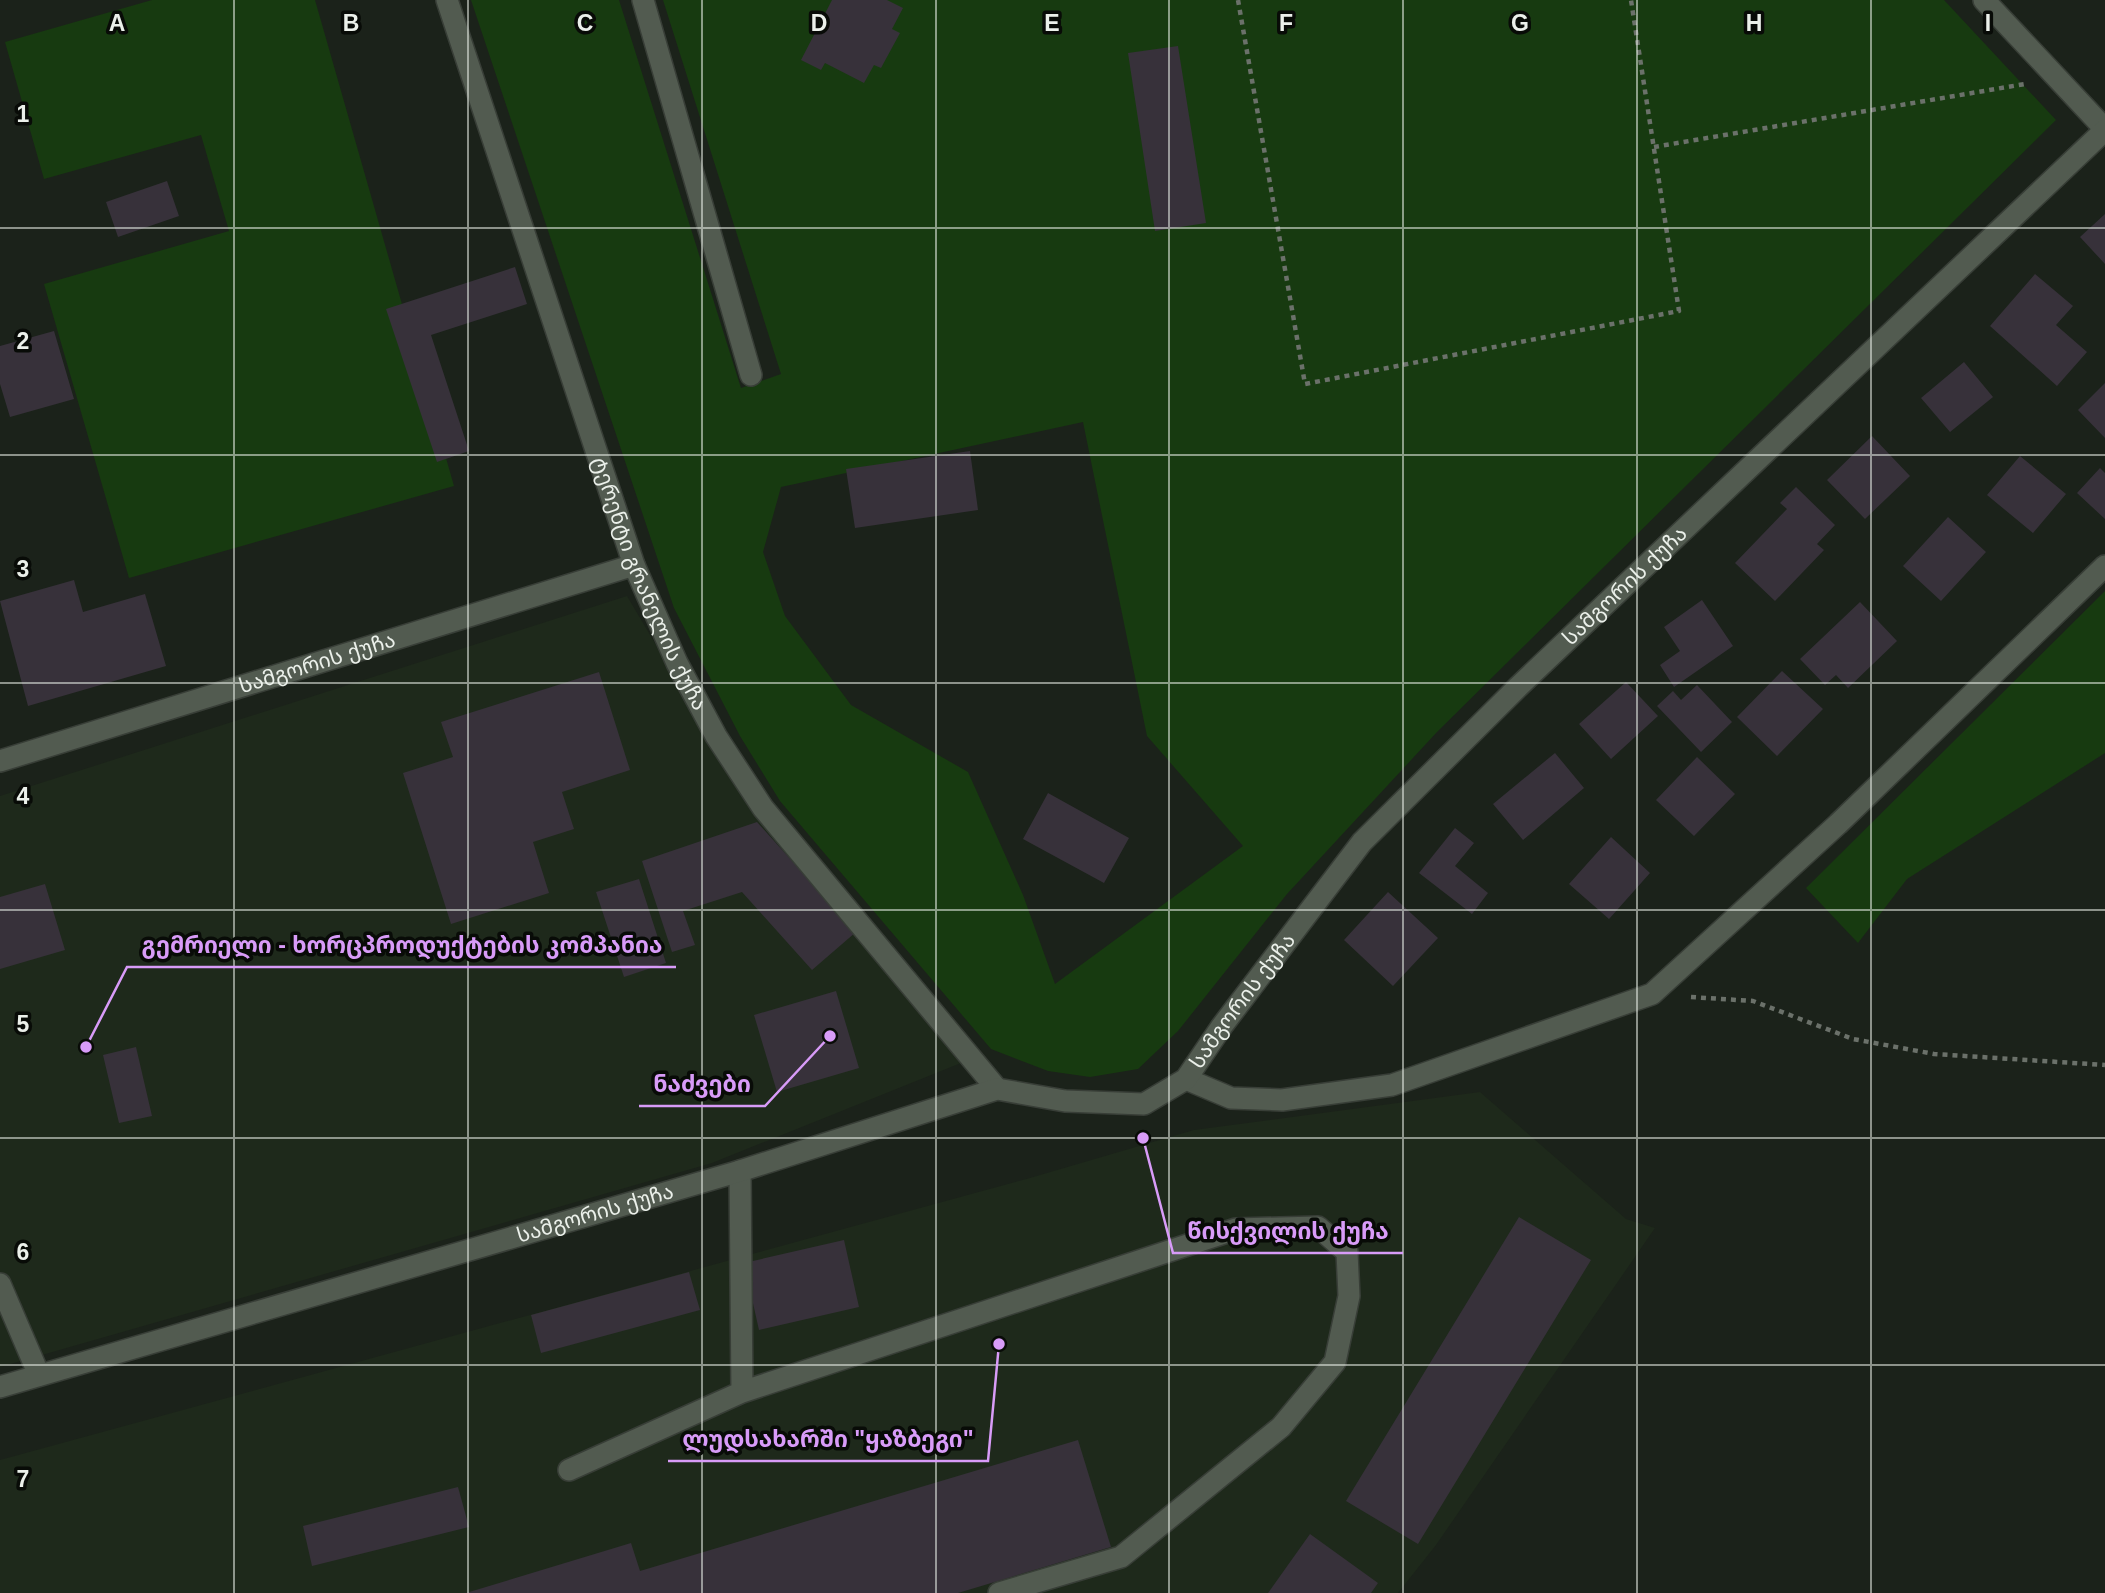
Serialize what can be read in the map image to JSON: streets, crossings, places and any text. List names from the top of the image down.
{
  "streets": {
    "street": ["ტერენტი გრანელის ქუჩა", "სამგორის ქუჩა"]
  },
  "crossings": [
    ["ტერენტი გრანელის ქუჩა", "სამგორის ქუჩა"]
  ],
  "places": [
    "ნაძვები",
    "გემრიელი - ხორცპროდუქტების კომპანია",
    "წისქვილის ქუჩა",
    "ლუდსახარში \"ყაზბეგი\""
  ],
  "grid": {
    "columns": [
      "A",
      "B",
      "C",
      "D",
      "E",
      "F",
      "G",
      "H",
      "I"
    ],
    "rows": [
      "1",
      "2",
      "3",
      "4",
      "5",
      "6",
      "7"
    ]
  }
}
